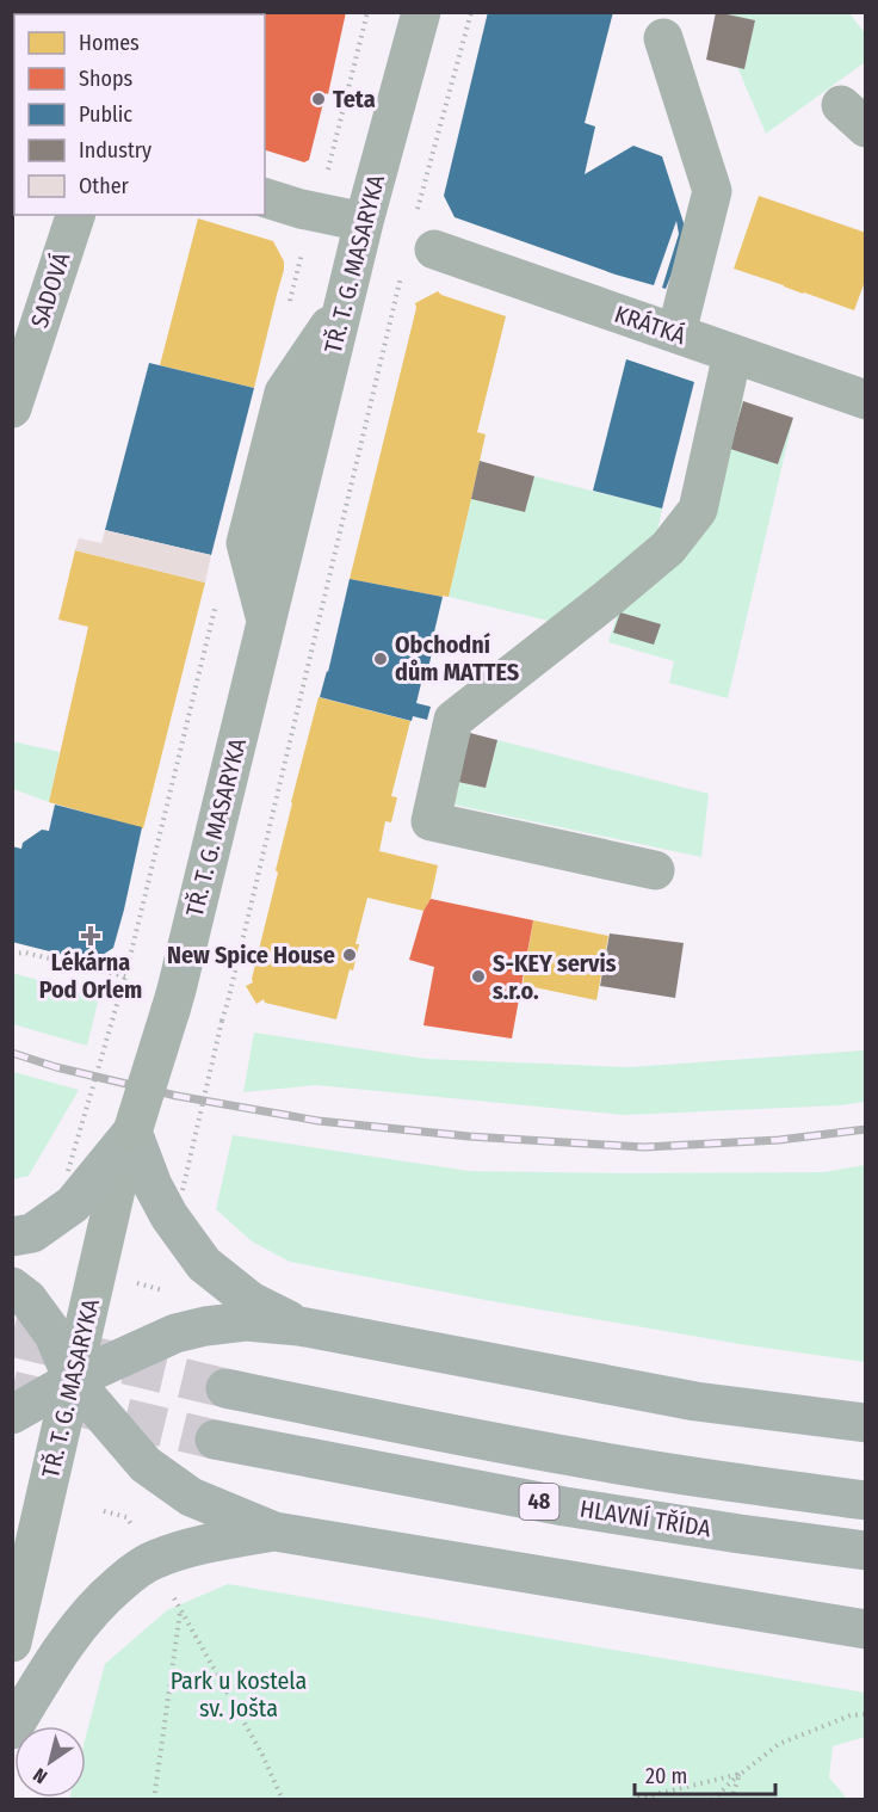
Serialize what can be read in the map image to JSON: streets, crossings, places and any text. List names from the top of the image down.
{
  "streets": {
    "main road": ["48", "HLAVNÍ TŘÍDA"],
    "street": ["TŘ. T. G. MASARYKA", "SADOVÁ", "KRÁTKÁ"]
  },
  "parks": ["Park u kostela sv. Jošta"],
  "places": {
    "other": [
      "Teta",
      "Obchodní dům MATTES",
      "New Spice House",
      "S-KEY servis s.r.o."
    ],
    "health": ["Lékárna Pod Orlem"]
  },
  "legend": [
    "Homes",
    "Shops",
    "Public",
    "Industry",
    "Other"
  ],
  "scale_bar": "20 m",
  "north": "bottom left"
}
